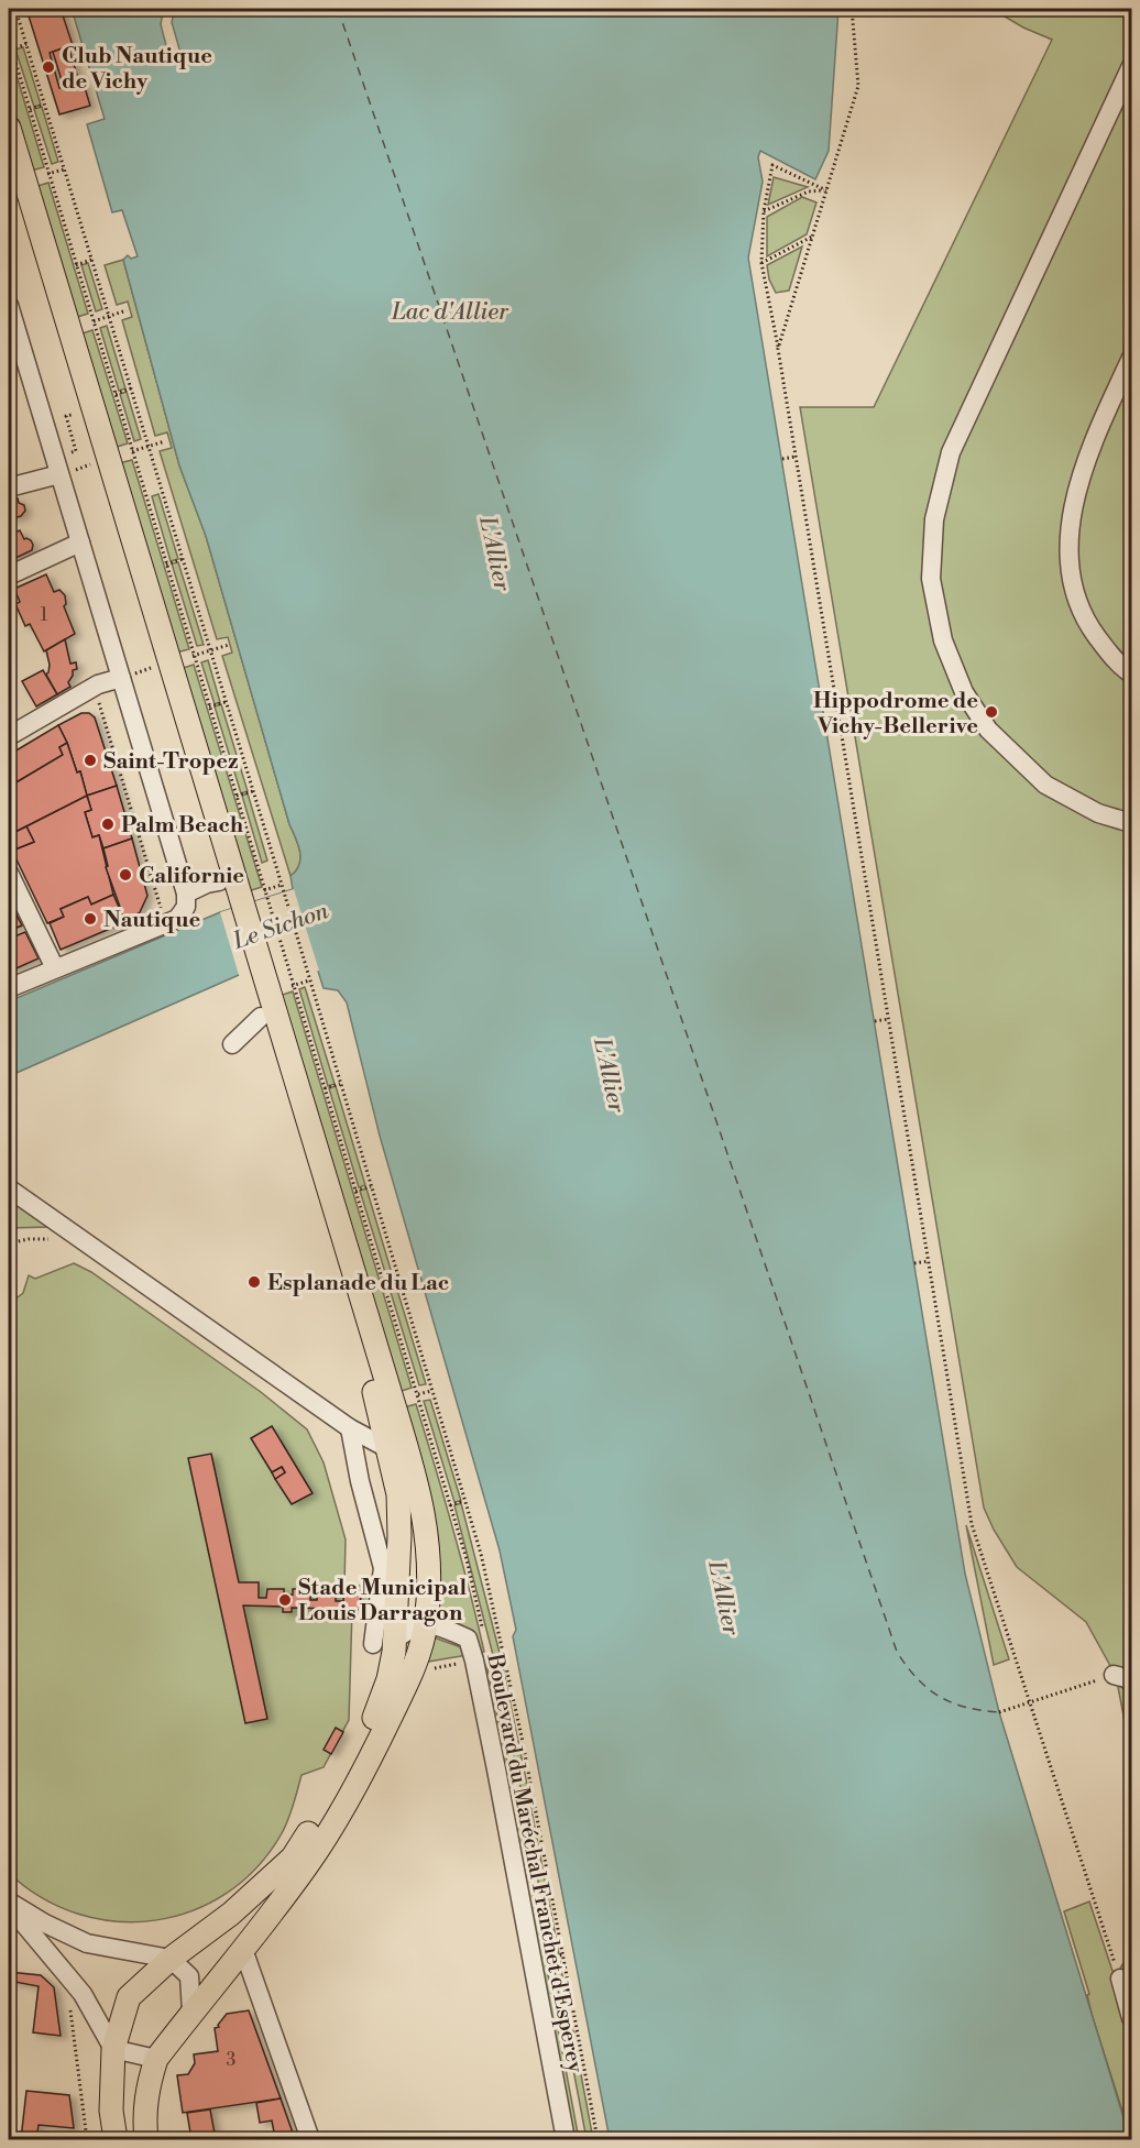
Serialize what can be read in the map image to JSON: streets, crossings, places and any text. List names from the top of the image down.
{
  "streets": {
    "street": ["Boulevard du Maréchal Franchet d'Esperey"]
  },
  "water": ["Lac d'Allier", "L'Allier", "Le Sichon"],
  "places": [
    "Club Nautique de Vichy",
    "Hippodrome de Vichy-Bellerive",
    "Saint-Tropez",
    "Palm Beach",
    "Californie",
    "Nautique",
    "Esplanade du Lac",
    "Stade Municipal Louis Darragon"
  ],
  "house_numbers": ["1", "3"]
}
